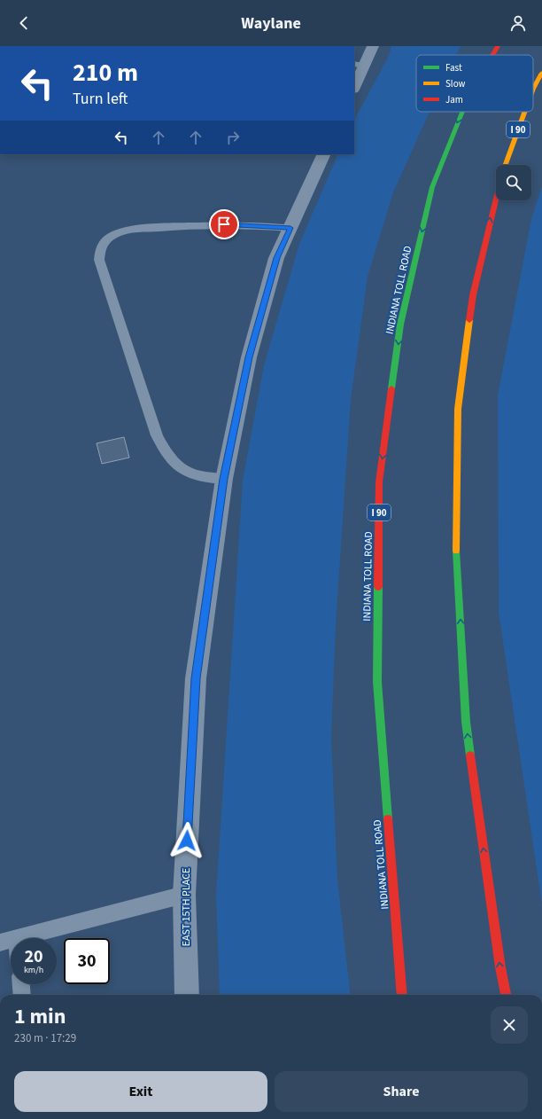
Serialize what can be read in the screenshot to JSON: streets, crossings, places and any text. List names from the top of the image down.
{
  "streets": {
    "highway": ["I 90", "INDIANA TOLL ROAD"],
    "street": ["EAST 15TH PLACE"]
  },
  "legend": ["Fast", "Slow", "Jam"],
  "page": {
    "header": "Waylane",
    "turn": ["210 m", "Turn left"],
    "speed": "20 km/h",
    "limit": "30",
    "heading": ["1 min", "230 m · 17:29"],
    "buttons": ["Exit", "Share"]
  }
}
